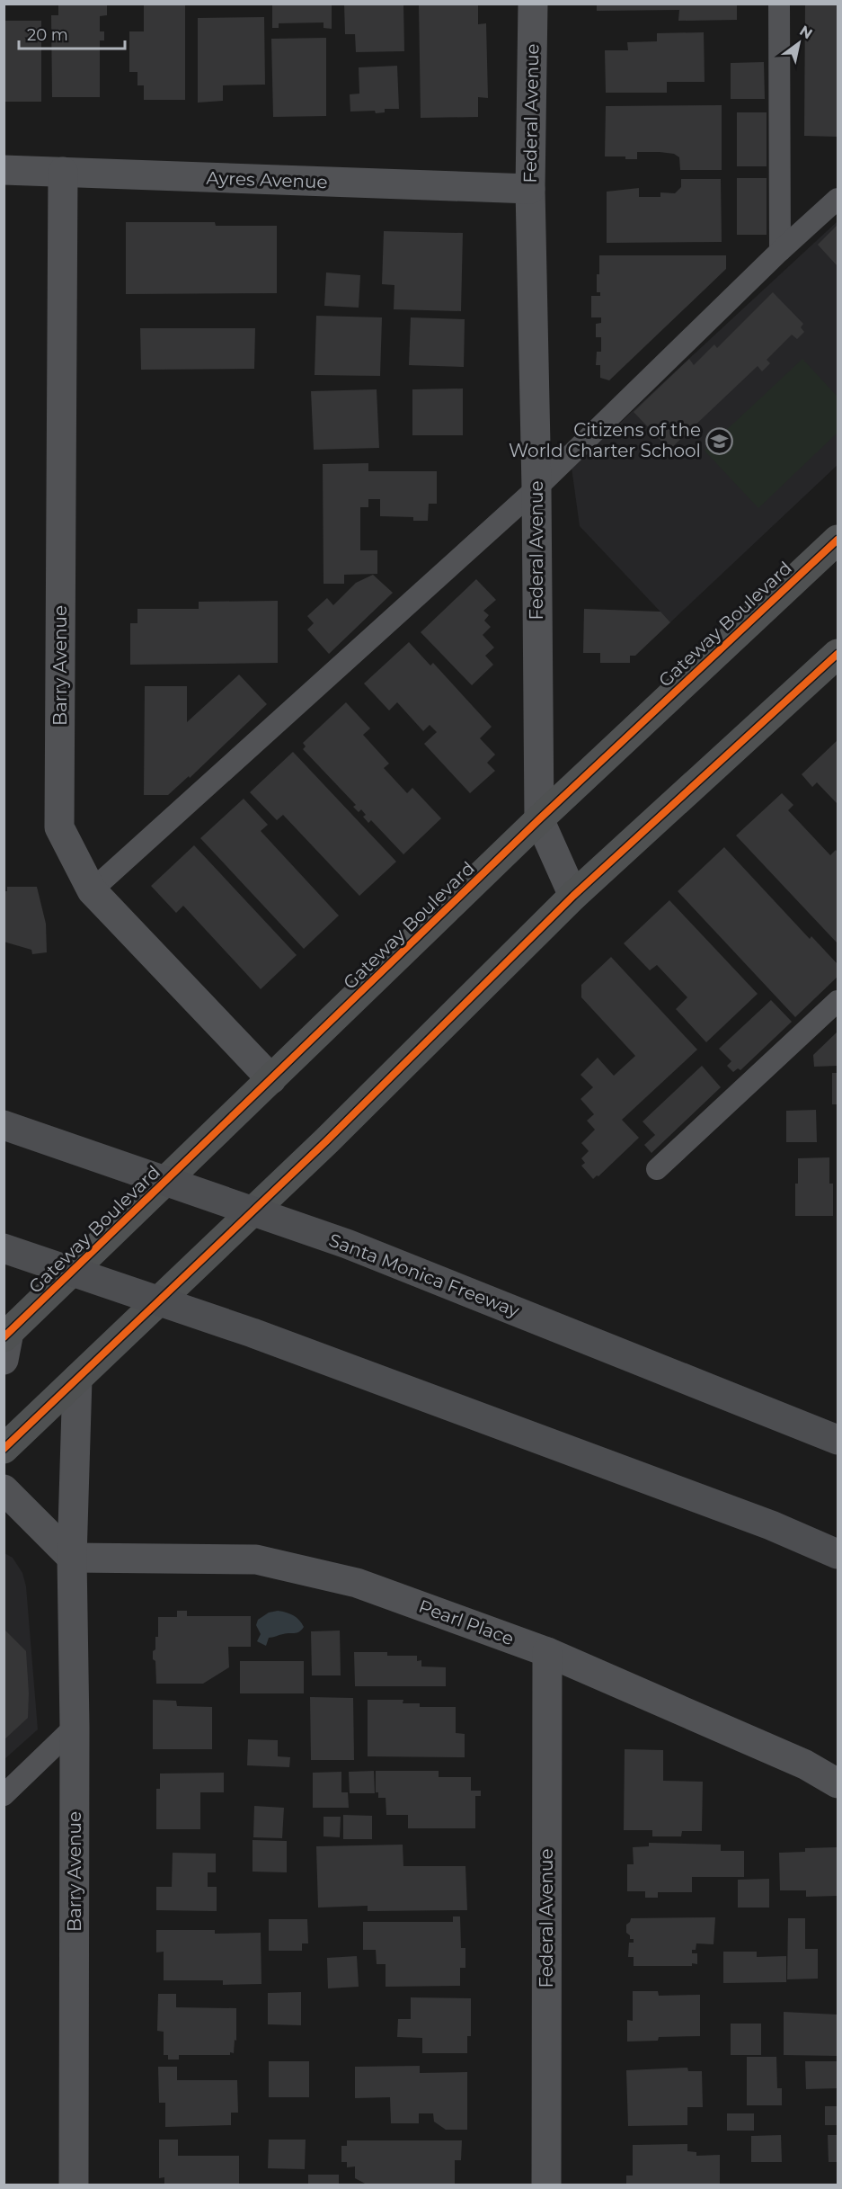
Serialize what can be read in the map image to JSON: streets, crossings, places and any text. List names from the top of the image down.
{
  "streets": {
    "highway": ["Santa Monica Freeway"],
    "main road": ["Gateway Boulevard"],
    "street": [
      "Federal Avenue",
      "Ayres Avenue",
      "Barry Avenue",
      "Pearl Place"
    ]
  },
  "crossings": [
    ["Federal Avenue", "Ayres Avenue"],
    ["Federal Avenue", "Gateway Boulevard"],
    ["Federal Avenue", "Pearl Place"],
    ["Ayres Avenue", "Barry Avenue"],
    ["Gateway Boulevard", "Barry Avenue"],
    ["Barry Avenue", "Pearl Place"]
  ],
  "places": {
    "school or university": ["Citizens of the World Charter School"]
  },
  "scale_bar": "20 m",
  "north": "top right"
}
